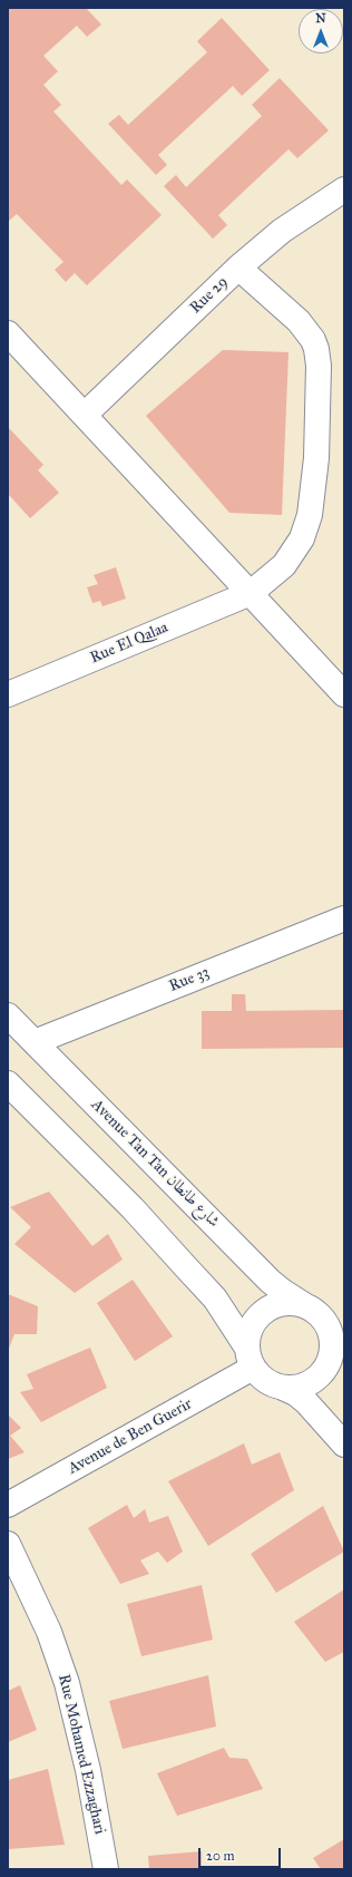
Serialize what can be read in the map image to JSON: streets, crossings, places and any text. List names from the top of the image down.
{
  "streets": {
    "street": [
      "Rue 29",
      "Rue El Qalaa",
      "Rue 33",
      "Avenue Tan Tan شارع طانطان",
      "Avenue de Ben Guerir",
      "Rue Mohamed Ezzaghari"
    ]
  },
  "crossings": [
    ["Rue 29", "Rue El Qalaa"],
    ["Rue 33", "Avenue Tan Tan شارع طانطان"],
    ["Avenue Tan Tan شارع طانطان", "Avenue de Ben Guerir"]
  ],
  "scale_bar": "20 m",
  "north": "top"
}
